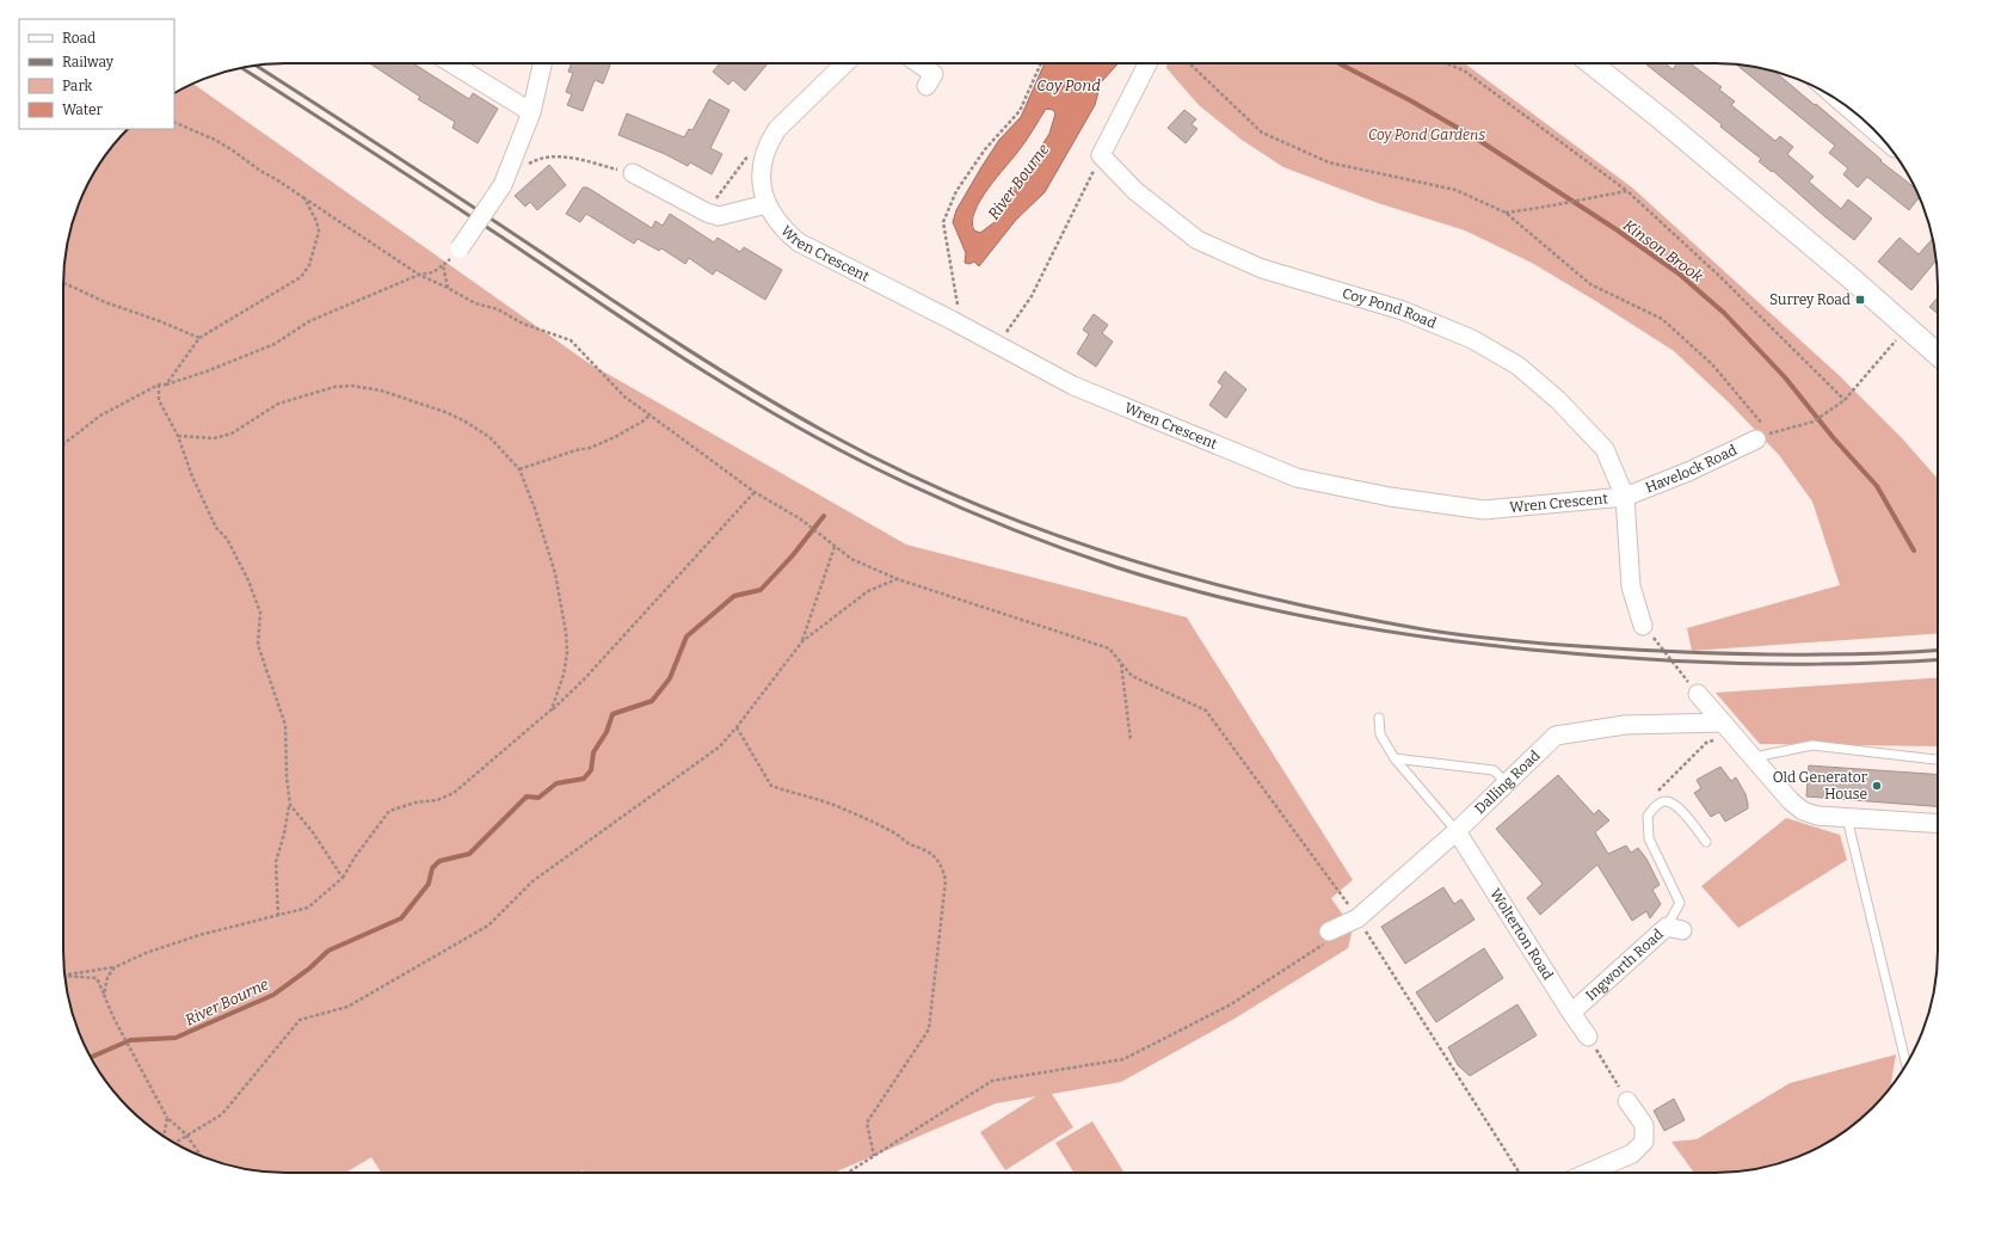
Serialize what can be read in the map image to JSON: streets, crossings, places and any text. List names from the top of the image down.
{
  "streets": {
    "street": [
      "Wren Crescent",
      "Coy Pond Road",
      "Havelock Road",
      "Dalling Road",
      "Wolterton Road",
      "Ingworth Road"
    ]
  },
  "crossings": [
    ["Wren Crescent", "Coy Pond Road"],
    ["Wren Crescent", "Havelock Road"],
    ["Coy Pond Road", "Havelock Road"],
    ["Dalling Road", "Wolterton Road"],
    ["Wolterton Road", "Ingworth Road"]
  ],
  "water": ["Coy Pond", "River Bourne", "Kinson Brook"],
  "parks": ["Coy Pond Gardens"],
  "places": {
    "transit": ["Surrey Road"],
    "other": ["Old Generator House"]
  },
  "legend": [
    "Road",
    "Railway",
    "Park",
    "Water"
  ]
}
